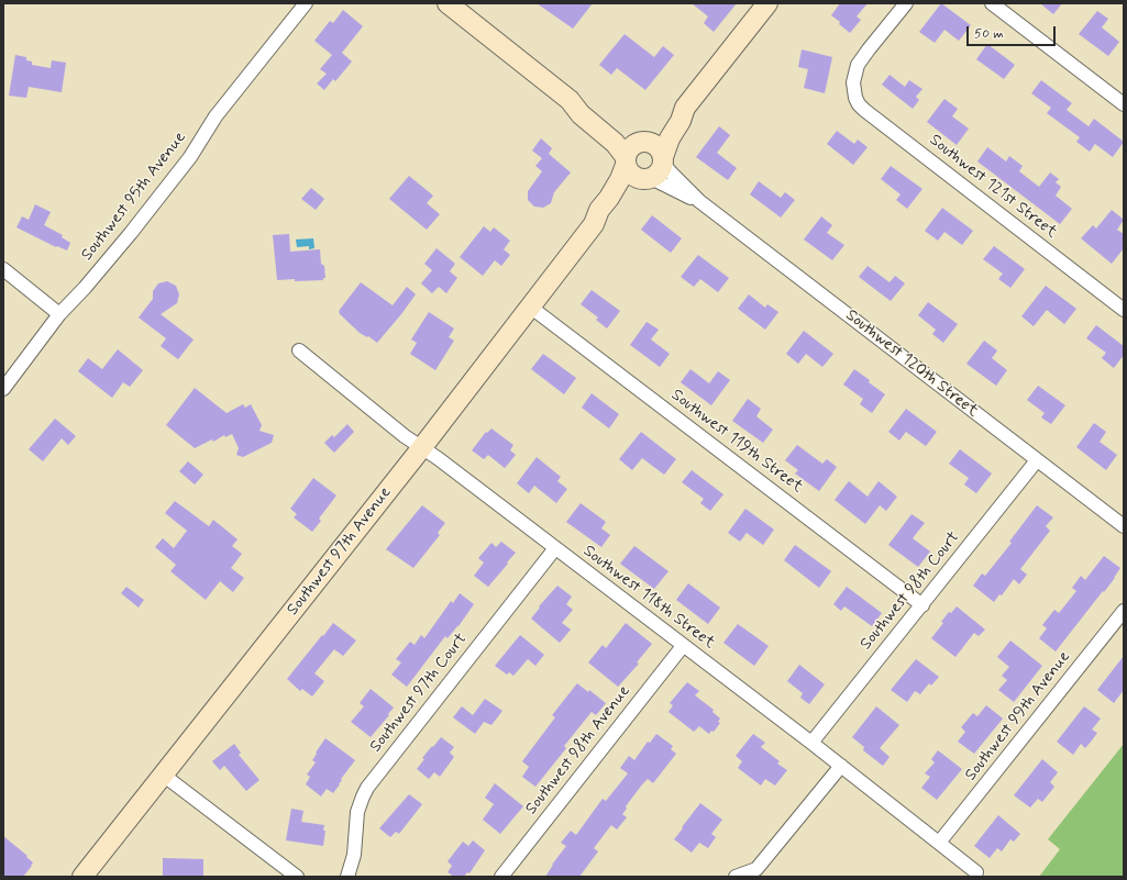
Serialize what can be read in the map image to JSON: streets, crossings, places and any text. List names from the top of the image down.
{
  "streets": {
    "street": [
      "Southwest 121st Street",
      "Southwest 95th Avenue",
      "Southwest 120th Street",
      "Southwest 119th Street",
      "Southwest 97th Avenue",
      "Southwest 98th Court",
      "Southwest 118th Street",
      "Southwest 97th Court",
      "Southwest 99th Avenue",
      "Southwest 98th Avenue"
    ]
  },
  "crossings": [
    ["Southwest 120th Street", "Southwest 97th Avenue"],
    ["Southwest 120th Street", "Southwest 98th Court"],
    ["Southwest 119th Street", "Southwest 97th Avenue"],
    ["Southwest 119th Street", "Southwest 98th Court"],
    ["Southwest 97th Avenue", "Southwest 118th Street"],
    ["Southwest 98th Court", "Southwest 118th Street"],
    ["Southwest 118th Street", "Southwest 97th Court"],
    ["Southwest 118th Street", "Southwest 99th Avenue"],
    ["Southwest 118th Street", "Southwest 98th Avenue"]
  ],
  "scale_bar": "50 m"
}
